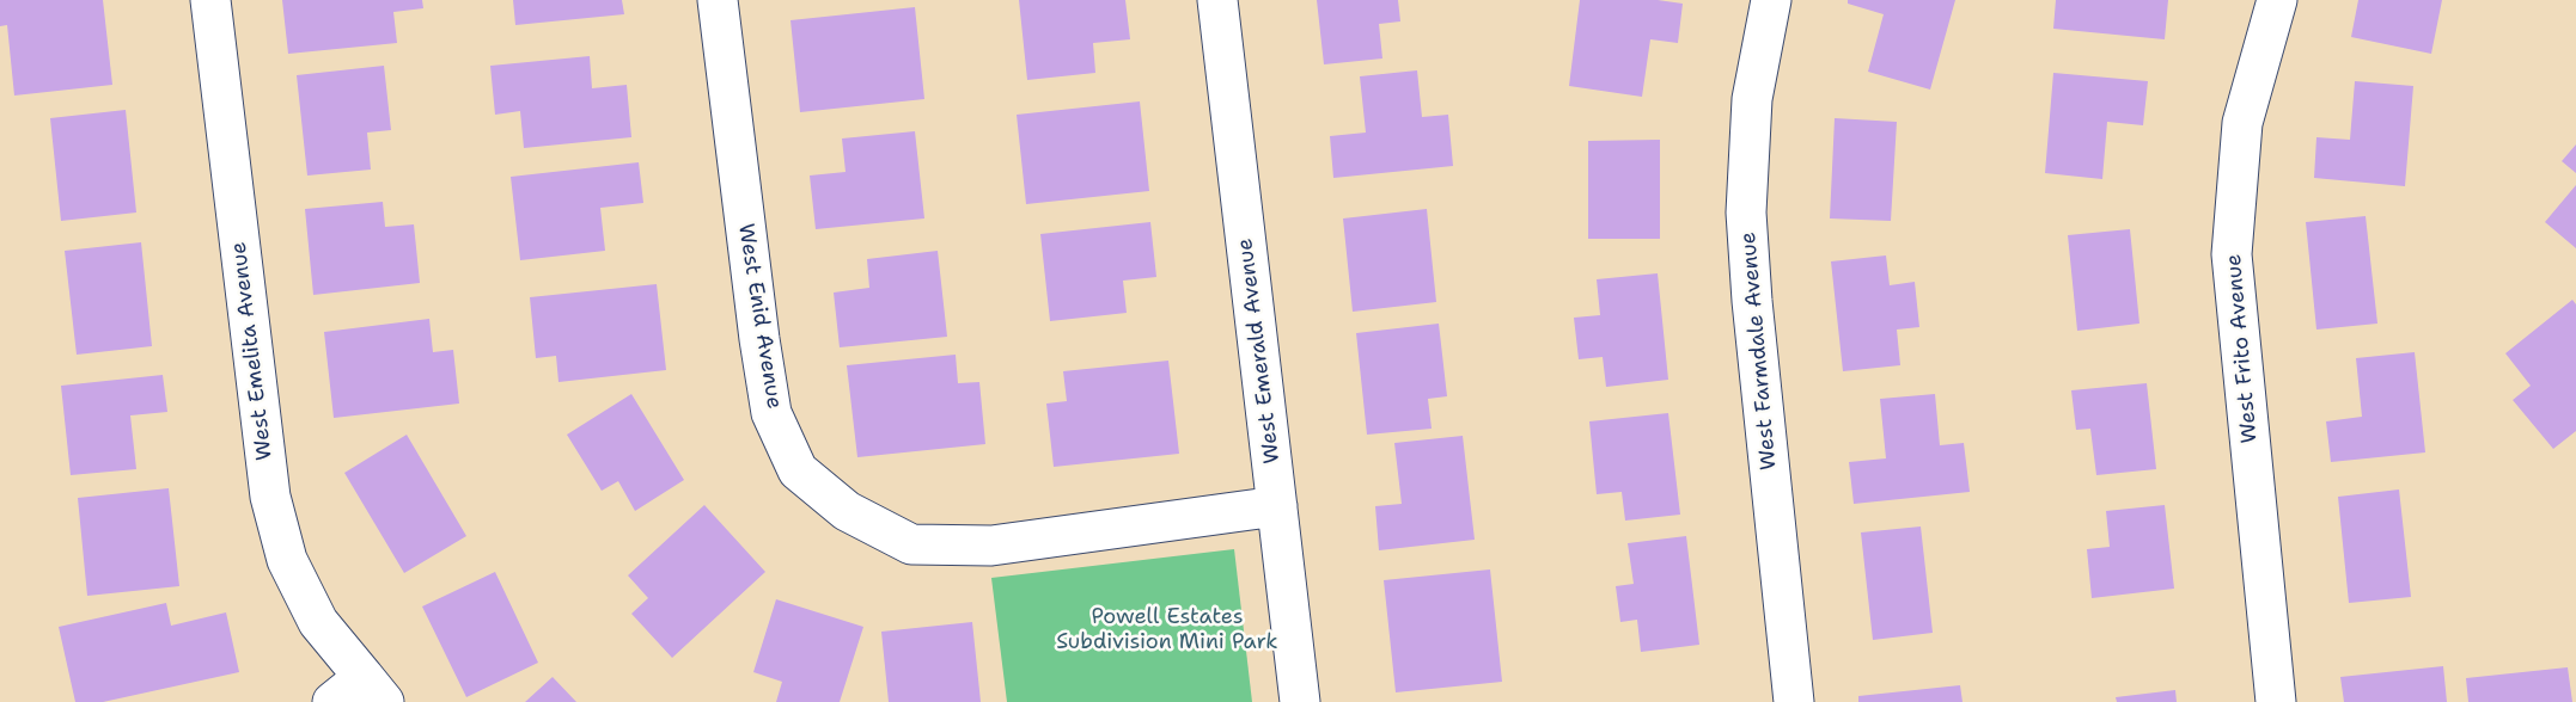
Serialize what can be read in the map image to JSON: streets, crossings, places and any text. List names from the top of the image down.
{
  "streets": {
    "street": [
      "West Enid Avenue",
      "West Frito Avenue",
      "West Emelita Avenue",
      "West Emerald Avenue",
      "West Farmdale Avenue"
    ]
  },
  "crossings": [
    ["West Enid Avenue", "West Emerald Avenue"]
  ],
  "parks": ["Powell Estates Subdivision Mini Park"]
}
